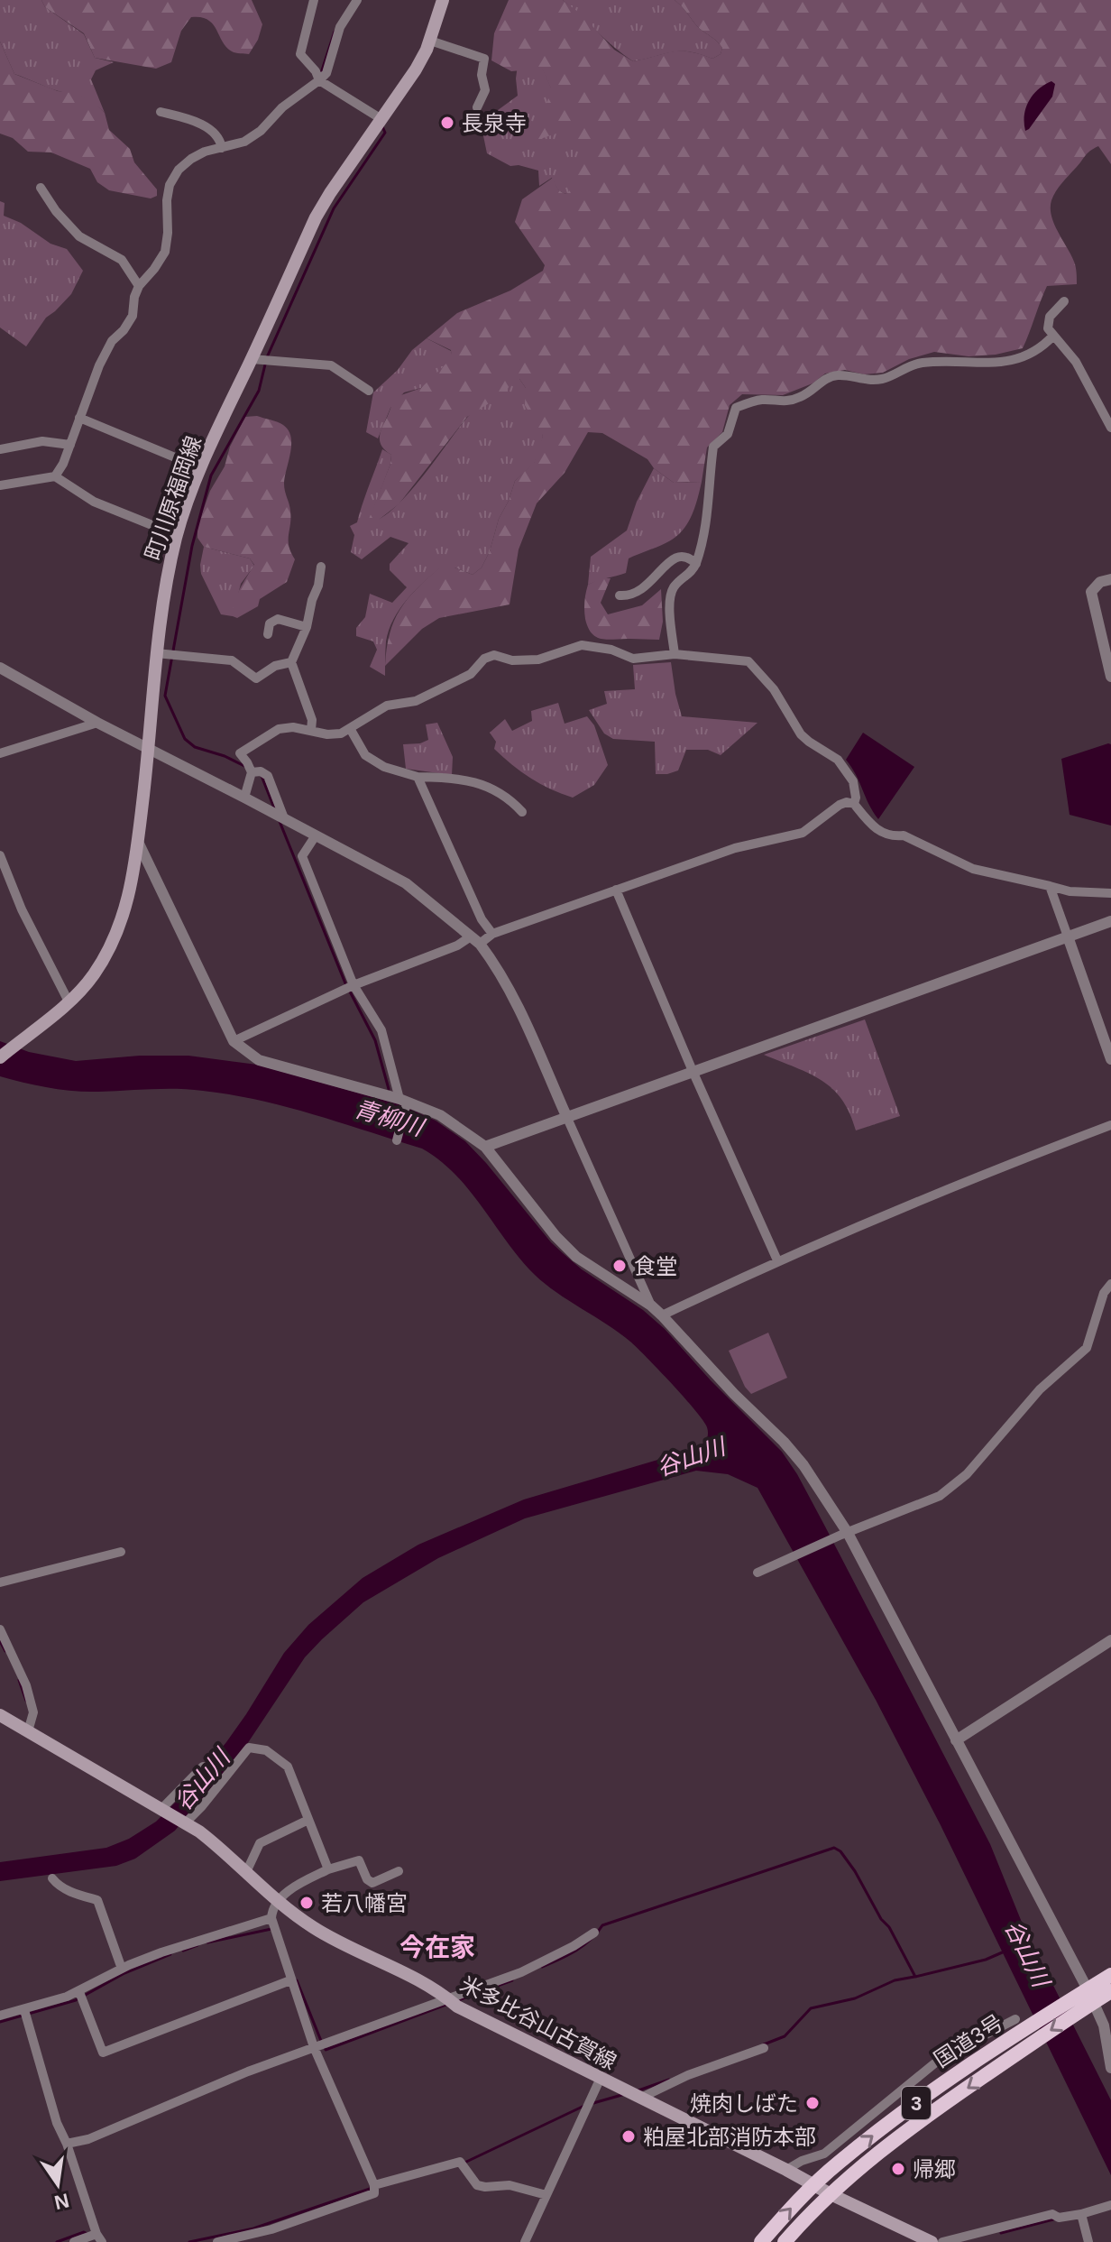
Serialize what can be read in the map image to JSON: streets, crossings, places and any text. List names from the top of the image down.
{
  "streets": {
    "highway": ["国道3号", "3"],
    "main road": ["町川原福岡線", "米多比谷山古賀線"]
  },
  "crossings": [
    ["米多比谷山古賀線", "国道3号"]
  ],
  "districts": ["今在家"],
  "water": ["青柳川", "谷山川"],
  "places": [
    "長泉寺",
    "食堂",
    "若八幡宮",
    "焼肉しばた",
    "粕屋北部消防本部",
    "帰郷"
  ],
  "north": "bottom"
}
